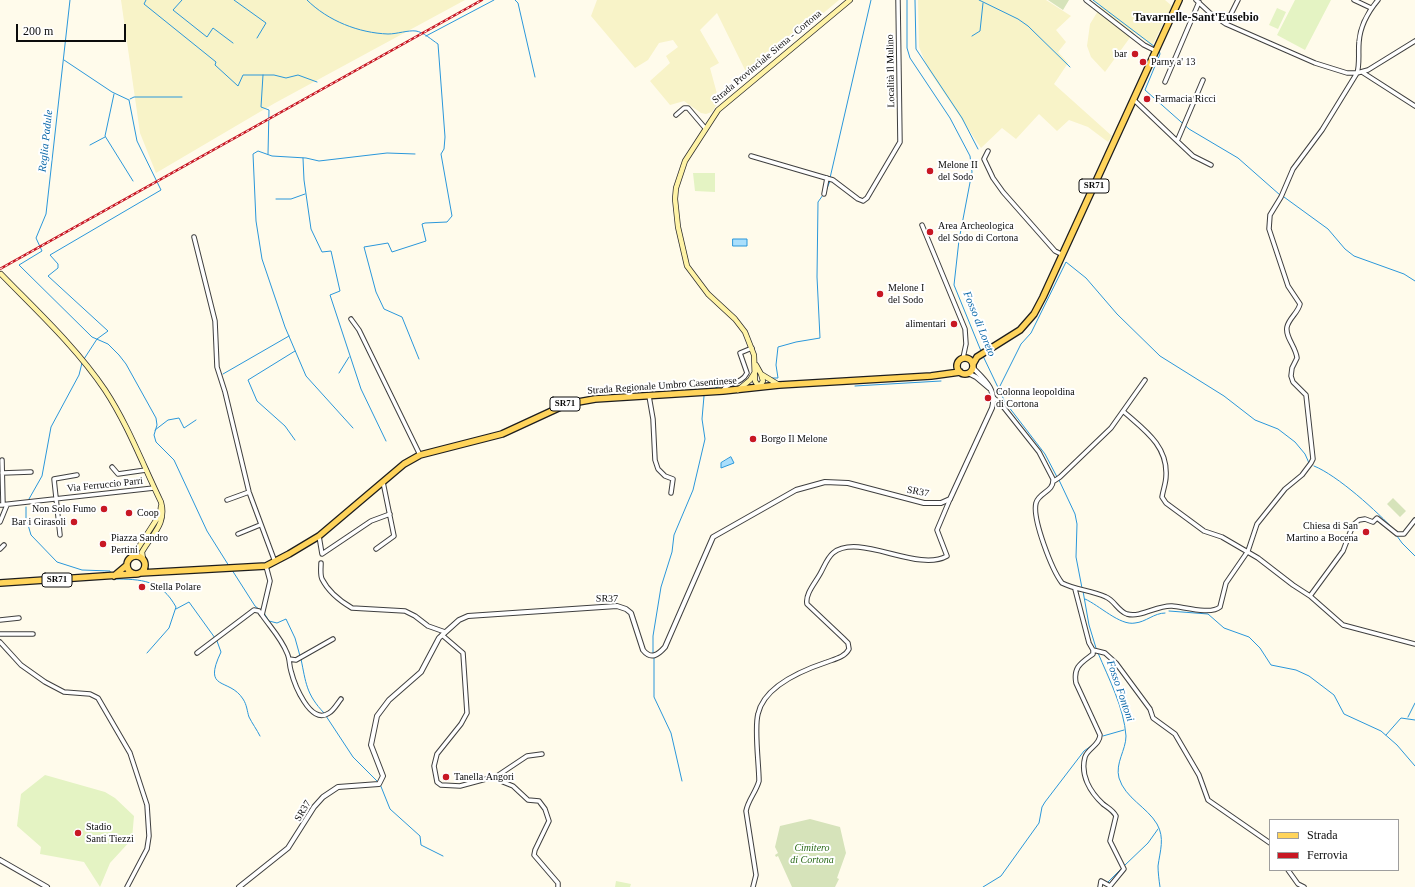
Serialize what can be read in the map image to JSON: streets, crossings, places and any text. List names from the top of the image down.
{
  "streets": {
    "main road": ["Strada Provinciale Siena - Cortona", "SR71", "Strada Regionale Umbro Casentinese"],
    "street": ["Località Il Mulino", "Via Ferruccio Parri", "SR37"]
  },
  "crossings": [
    ["SR71", "Strada Regionale Umbro Casentinese"]
  ],
  "districts": ["Tavarnelle-Sant'Eusebio"],
  "water": ["Reglia Padule", "Fosso di Loreto", "Fosso Fontoni"],
  "parks": ["Cimitero di Cortona"],
  "places": [
    "bar",
    "Parny a' 13",
    "Farmacia Ricci",
    "Melone II del Sodo",
    "Area Archeologica del Sodo di Cortona",
    "Melone I del Sodo",
    "alimentari",
    "Colonna leopoldina di Cortona",
    "Borgo Il Melone",
    "Non Solo Fumo",
    "Coop",
    "Bar i Girasoli",
    "Chiesa di San Martino a Bocena",
    "Piazza Sandro Pertini",
    "Stella Polare",
    "Tanella Angori",
    "Stadio Santi Tiezzi"
  ],
  "legend": ["Strada", "Ferrovia"],
  "scale_bar": "200 m"
}
